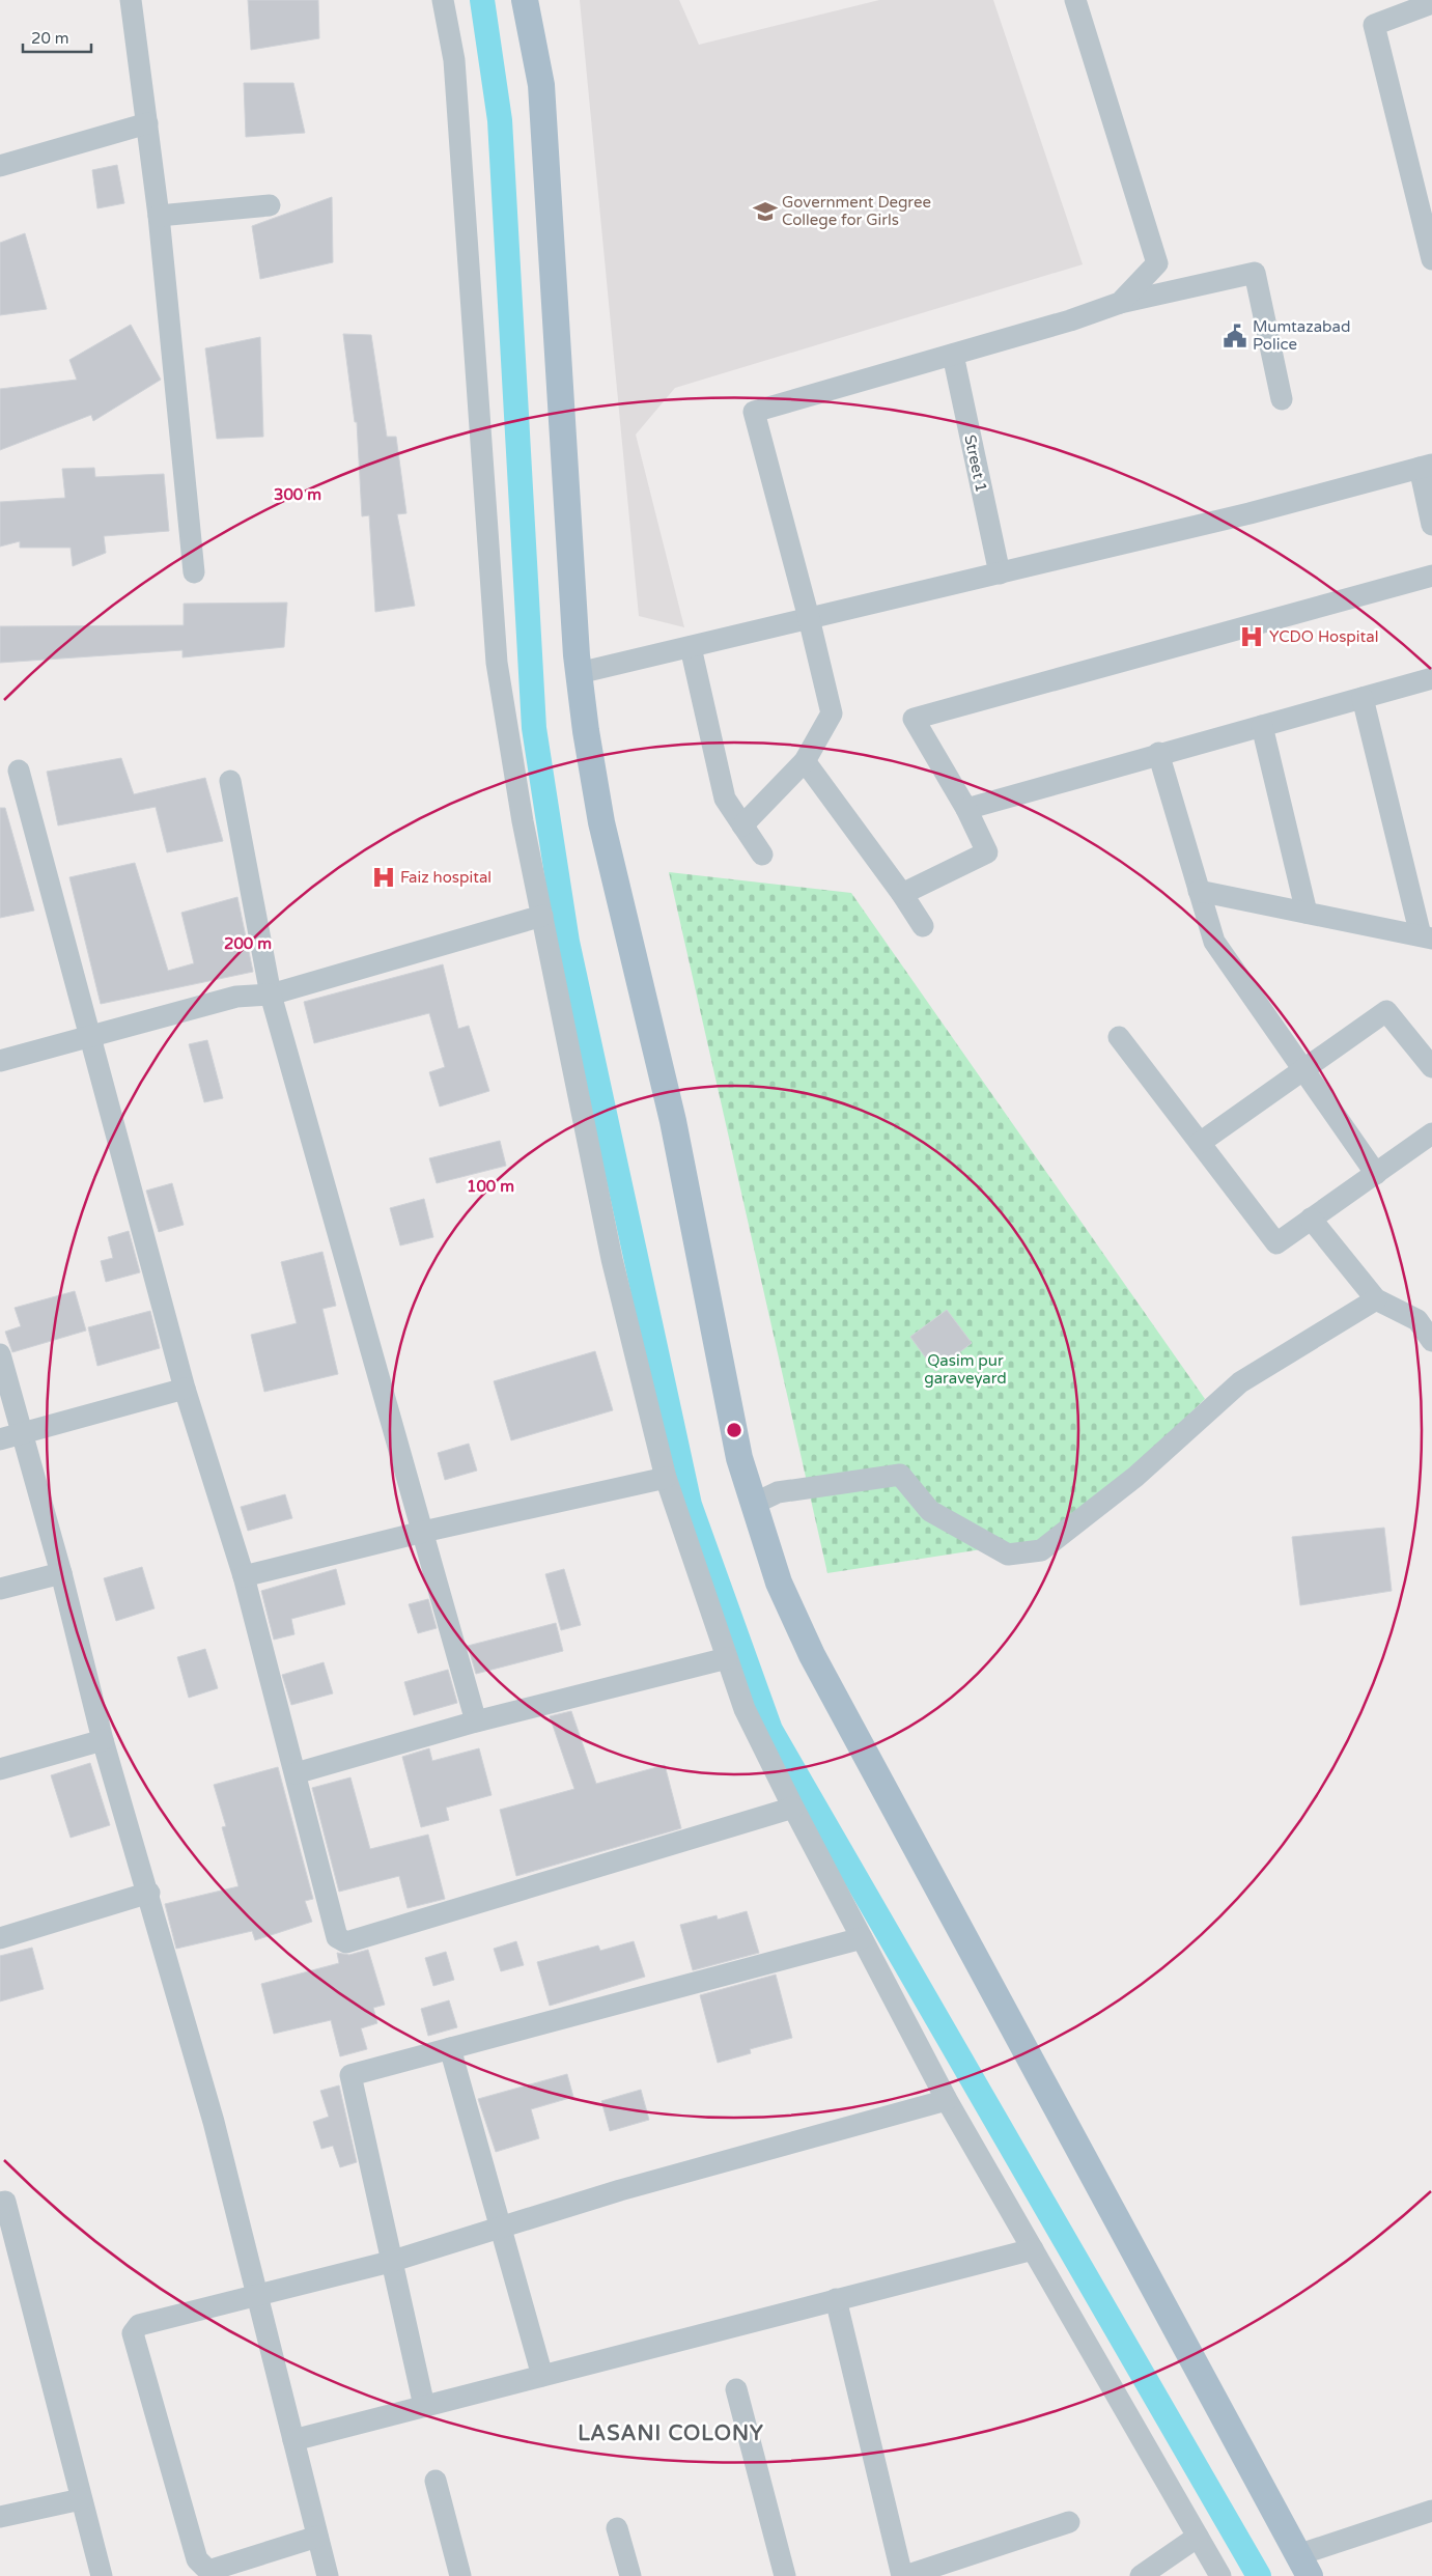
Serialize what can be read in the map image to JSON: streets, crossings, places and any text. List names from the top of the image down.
{
  "streets": {
    "street": ["Street 1"]
  },
  "districts": ["LASANI COLONY"],
  "parks": ["Qasim pur garaveyard"],
  "places": {
    "school or university": ["Government Degree College for Girls"],
    "public building": ["Mumtazabad Police"],
    "hospital": ["YCDO Hospital", "Faiz hospital"]
  },
  "scale_bar": "20 m",
  "rings": ["300 m", "200 m", "100 m"]
}
